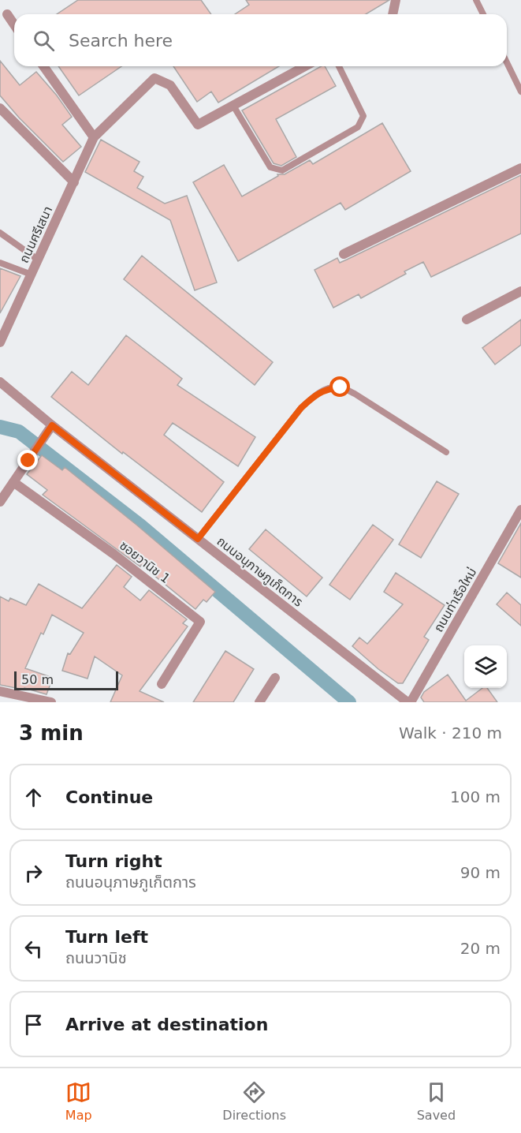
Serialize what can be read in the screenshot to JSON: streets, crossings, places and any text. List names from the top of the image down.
{
  "streets": {
    "street": [
      "ถนนศรีเสนา",
      "ซอยวานิช 1",
      "ถนนอนุภาษภูเก็ตการ",
      "ถนนท่าเรือใหม่"
    ]
  },
  "crossings": [
    ["ถนนอนุภาษภูเก็ตการ", "ถนนท่าเรือใหม่"]
  ],
  "scale_bar": "50 m",
  "page": {
    "search": "Search here",
    "scale": "50 m",
    "heading": ["3 min", "Walk · 210 m"],
    "list": [
      ["Continue", "100 m"],
      ["Turn right", "ถนนอนุภาษภูเก็ตการ", "90 m"],
      ["Turn left", "ถนนวานิช", "20 m"],
      "Arrive at destination"
    ],
    "nav": ["Map", "Directions", "Saved"]
  }
}
